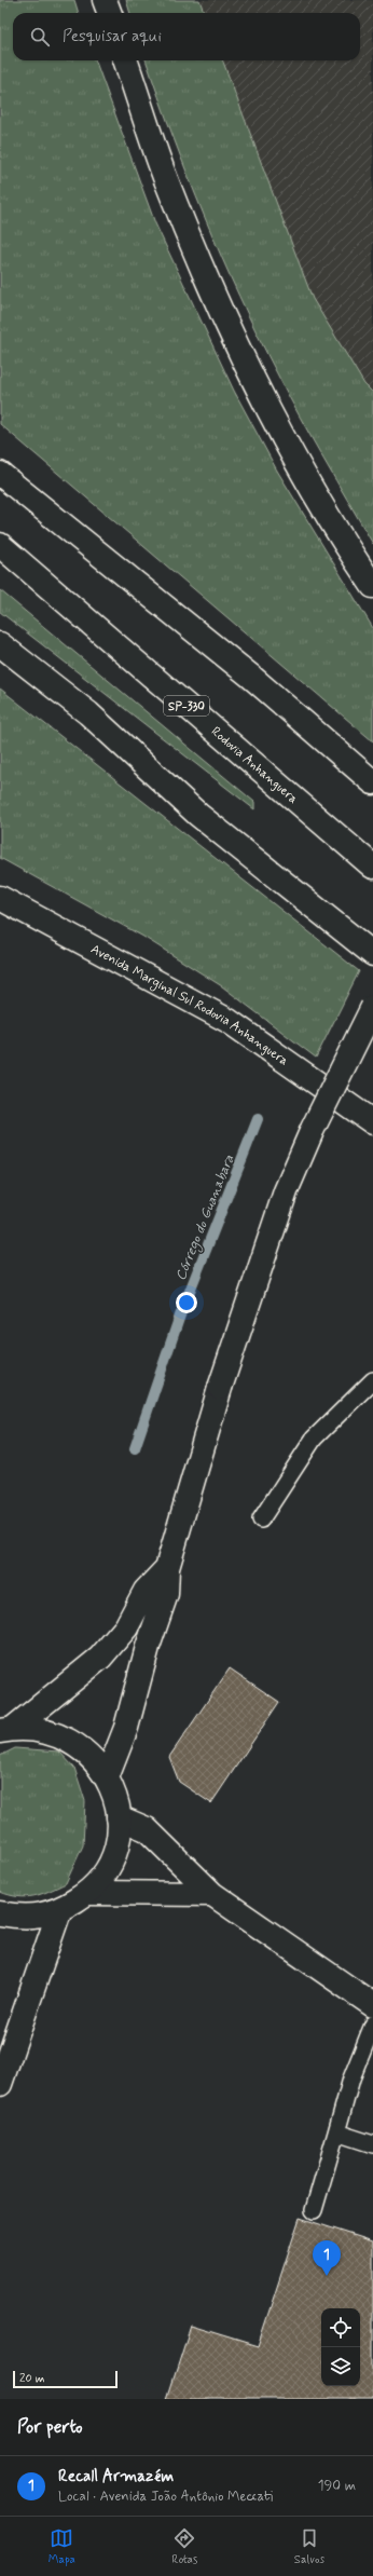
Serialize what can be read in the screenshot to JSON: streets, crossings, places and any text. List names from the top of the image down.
{
  "streets": {
    "main road": ["SP-330", "Rodovia Anhanguera", "Avenida Marginal Sul Rodovia Anhanguera"]
  },
  "water": ["Córrego do Guanabara"],
  "scale_bar": "20 m",
  "page": {
    "search": "Pesquisar aqui",
    "pins": "1",
    "scale": "20 m",
    "heading": "Por perto",
    "list": [
      {
        "mark": "1",
        "name": "Recall Armazém",
        "note": "Local · Avenida João Antônio Meccati",
        "value": "190 m"
      }
    ],
    "nav": ["Mapa", "Rotas", "Salvos"]
  }
}
